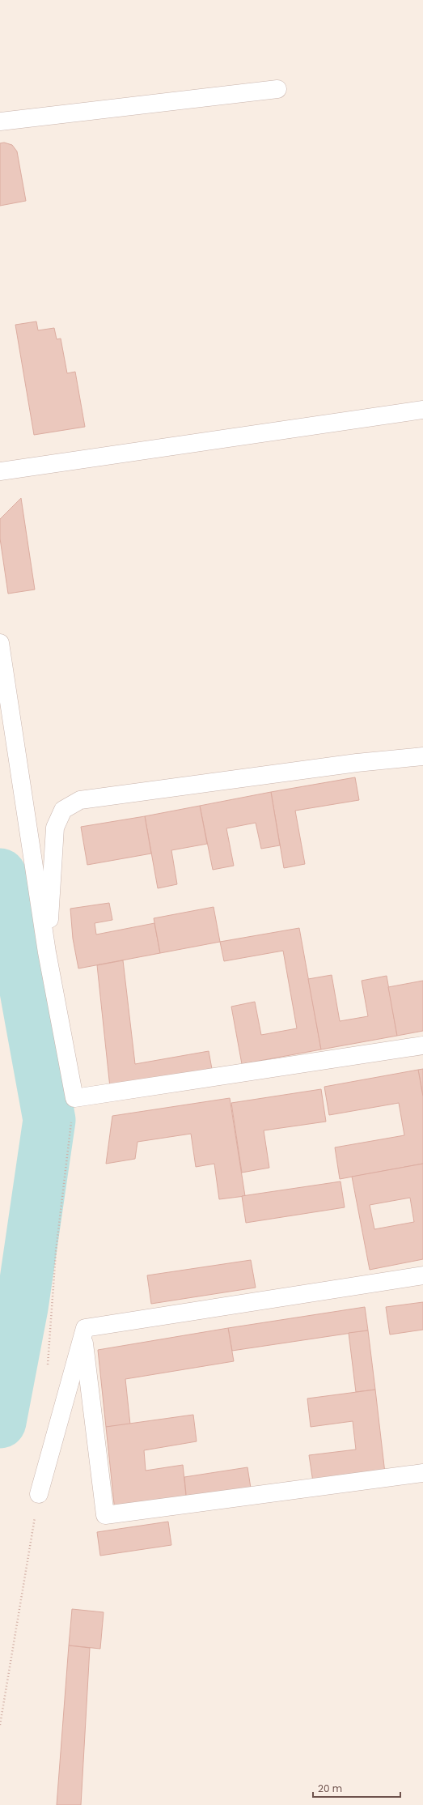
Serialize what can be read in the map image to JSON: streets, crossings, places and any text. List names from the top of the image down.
{
  "scale_bar": "20 m"
}
